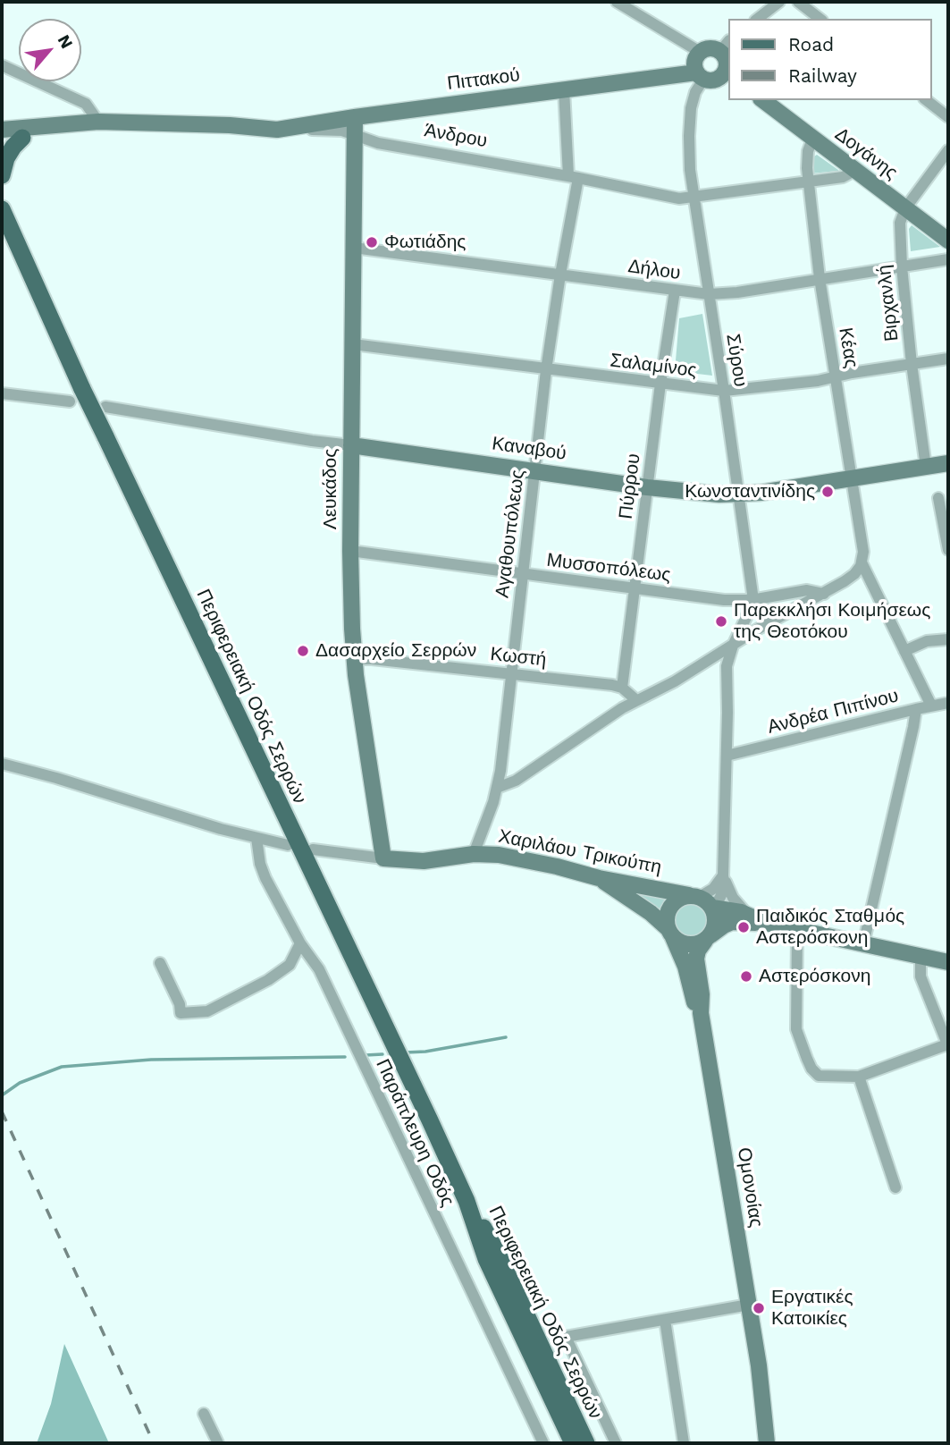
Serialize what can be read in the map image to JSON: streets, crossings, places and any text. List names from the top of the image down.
{
  "streets": {
    "main road": ["Περιφερειακή Οδός Σερρών"],
    "street": [
      "Πιττακού",
      "Άνδρου",
      "Δογάνης",
      "Δήλου",
      "Βιρχανλή",
      "Κέας",
      "Σύρου",
      "Σαλαμίνος",
      "Καναβού",
      "Πύρρου",
      "Λευκάδος",
      "Αγαθουπόλεως",
      "Μυσσοπόλεως",
      "Κωστή",
      "Ανδρέα Πιπίνου",
      "Χαριλάου Τρικούπη",
      "Παράπλευρη Οδός",
      "Ομονοίας"
    ]
  },
  "crossings": [
    ["Πιττακού", "Άνδρου"],
    ["Πιττακού", "Σύρου"],
    ["Πιττακού", "Λευκάδος"],
    ["Πιττακού", "Αγαθουπόλεως"],
    ["Άνδρου", "Δογάνης"],
    ["Άνδρου", "Κέας"],
    ["Άνδρου", "Σύρου"],
    ["Άνδρου", "Λευκάδος"],
    ["Άνδρου", "Αγαθουπόλεως"],
    ["Δογάνης", "Βιρχανλή"],
    ["Δογάνης", "Κέας"],
    ["Δήλου", "Βιρχανλή"],
    ["Δήλου", "Κέας"],
    ["Δήλου", "Σύρου"],
    ["Δήλου", "Πύρρου"],
    ["Δήλου", "Λευκάδος"],
    ["Δήλου", "Αγαθουπόλεως"],
    ["Βιρχανλή", "Σαλαμίνος"],
    ["Βιρχανλή", "Καναβού"],
    ["Κέας", "Σαλαμίνος"],
    ["Κέας", "Καναβού"],
    ["Σύρου", "Σαλαμίνος"],
    ["Σύρου", "Καναβού"],
    ["Σύρου", "Μυσσοπόλεως"],
    ["Σαλαμίνος", "Πύρρου"],
    ["Σαλαμίνος", "Λευκάδος"],
    ["Σαλαμίνος", "Αγαθουπόλεως"],
    ["Καναβού", "Πύρρου"],
    ["Καναβού", "Λευκάδος"],
    ["Καναβού", "Αγαθουπόλεως"],
    ["Πύρρου", "Μυσσοπόλεως"],
    ["Πύρρου", "Κωστή"],
    ["Λευκάδος", "Μυσσοπόλεως"],
    ["Λευκάδος", "Κωστή"],
    ["Λευκάδος", "Χαριλάου Τρικούπη"],
    ["Αγαθουπόλεως", "Μυσσοπόλεως"],
    ["Αγαθουπόλεως", "Κωστή"],
    ["Αγαθουπόλεως", "Χαριλάου Τρικούπη"],
    ["Χαριλάου Τρικούπη", "Ομονοίας"]
  ],
  "places": [
    "Φωτιάδης",
    "Κωνσταντινίδης",
    "Παρεκκλήσι Κοιμήσεως της Θεοτόκου",
    "Δασαρχείο Σερρών",
    "Παιδικός Σταθμός Αστερόσκονη",
    "Αστερόσκονη",
    "Εργατικές Κατοικίες"
  ],
  "legend": ["Road", "Railway"],
  "north": "top right"
}
